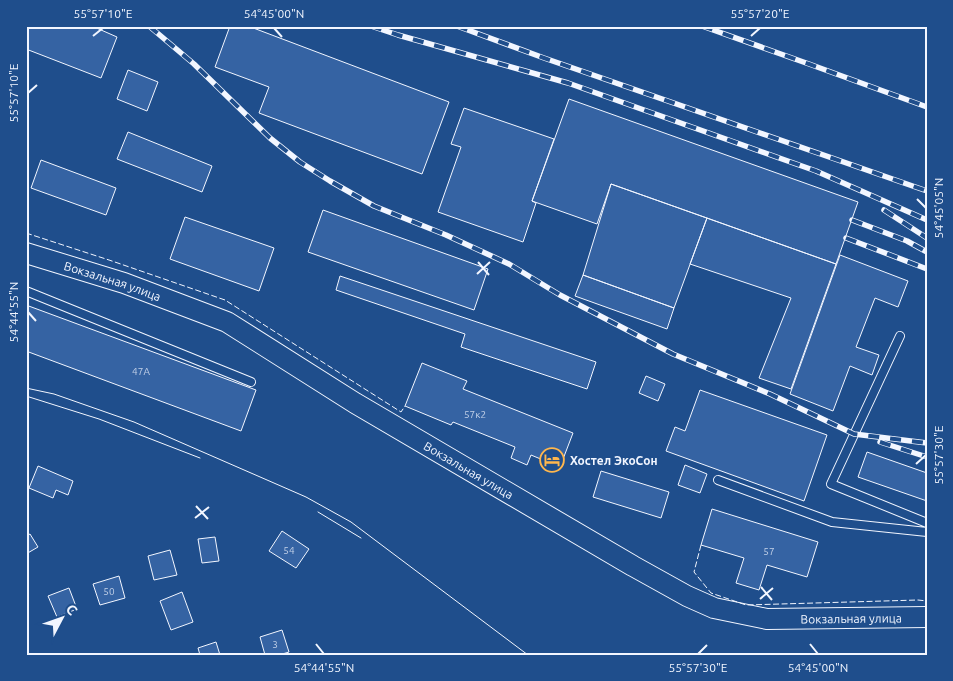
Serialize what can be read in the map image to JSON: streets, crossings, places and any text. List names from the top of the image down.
{
  "streets": {
    "street": ["Вокзальная улица"]
  },
  "places": {
    "hotel": ["Хостел ЭкоСон"]
  },
  "house_numbers": [
    "47А",
    "57к2",
    "54",
    "57",
    "50",
    "3"
  ],
  "north": "top right",
  "coordinates": [
    "55°57'10\"E",
    "54°45'00\"N",
    "55°57'20\"E",
    "54°45'05\"N",
    "54°44'55\"N",
    "55°57'30\"E"
  ]
}
